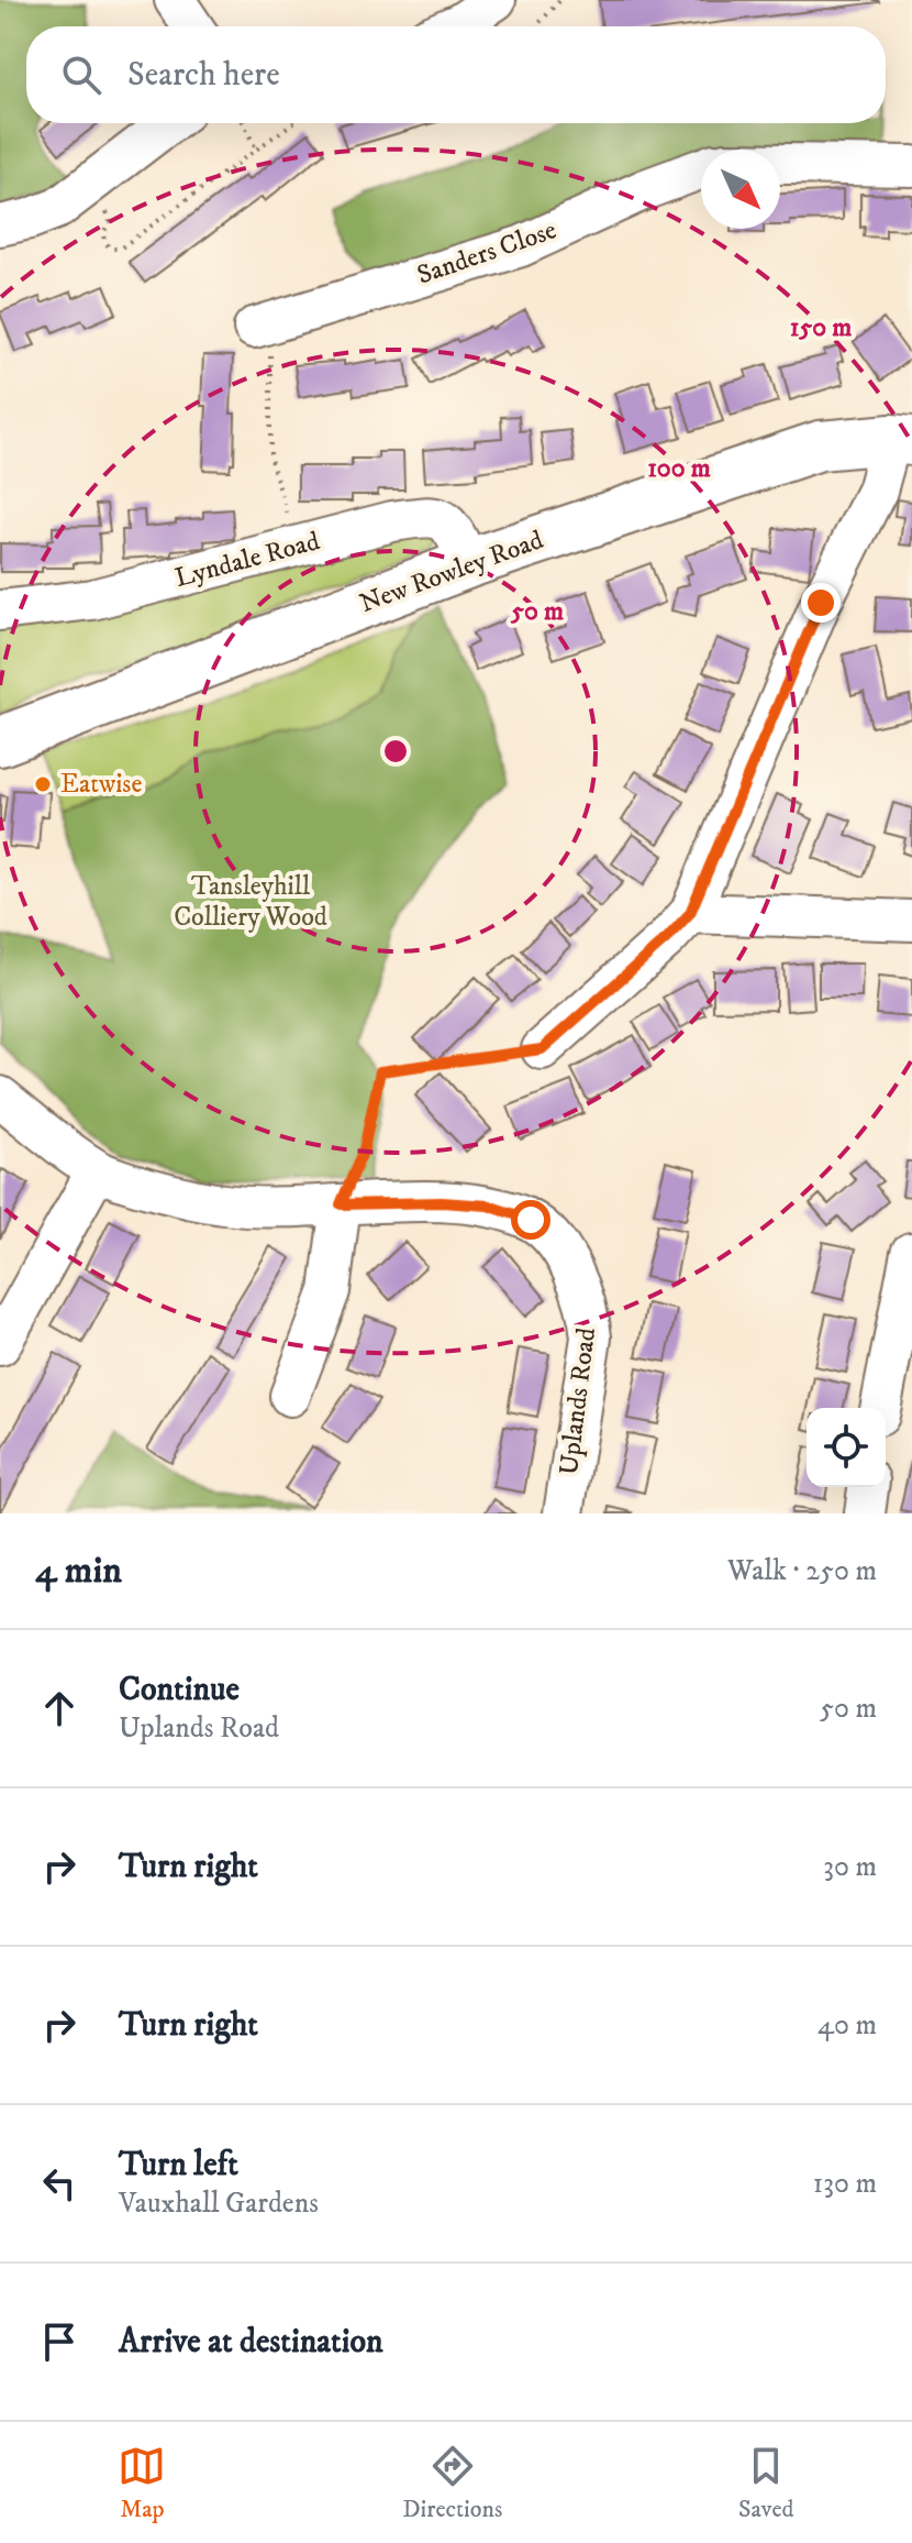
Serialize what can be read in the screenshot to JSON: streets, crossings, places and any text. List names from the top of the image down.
{
  "streets": {
    "main road": ["New Rowley Road"],
    "street": ["Sanders Close", "Lyndale Road", "Uplands Road"]
  },
  "crossings": [
    ["Lyndale Road", "New Rowley Road"]
  ],
  "parks": ["Tansleyhill Colliery Wood"],
  "places": ["Eatwise"],
  "north": "bottom right",
  "page": {
    "search": "Search here",
    "heading": ["4 min", "Walk · 250 m"],
    "list": [
      ["Continue", "Uplands Road", "50 m"],
      ["Turn right", "30 m"],
      ["Turn right", "40 m"],
      ["Turn left", "Vauxhall Gardens", "130 m"],
      "Arrive at destination"
    ],
    "nav": ["Map", "Directions", "Saved"]
  },
  "rings": ["150 m", "100 m", "50 m"]
}
